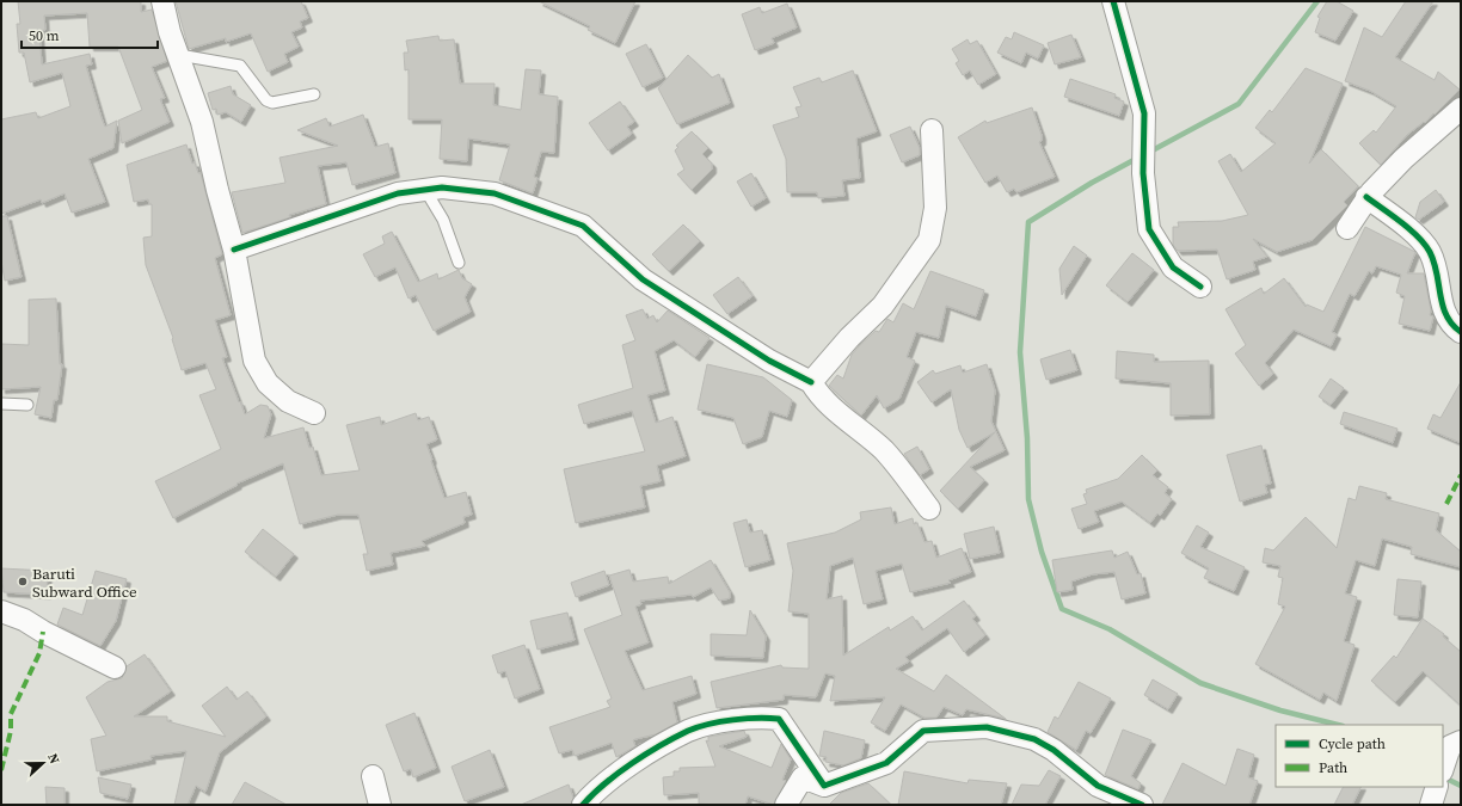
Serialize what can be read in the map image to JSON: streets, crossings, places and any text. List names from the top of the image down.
{
  "places": ["Baruti Subward Office"],
  "legend": ["Cycle path", "Path"],
  "scale_bar": "50 m",
  "north": "right"
}
